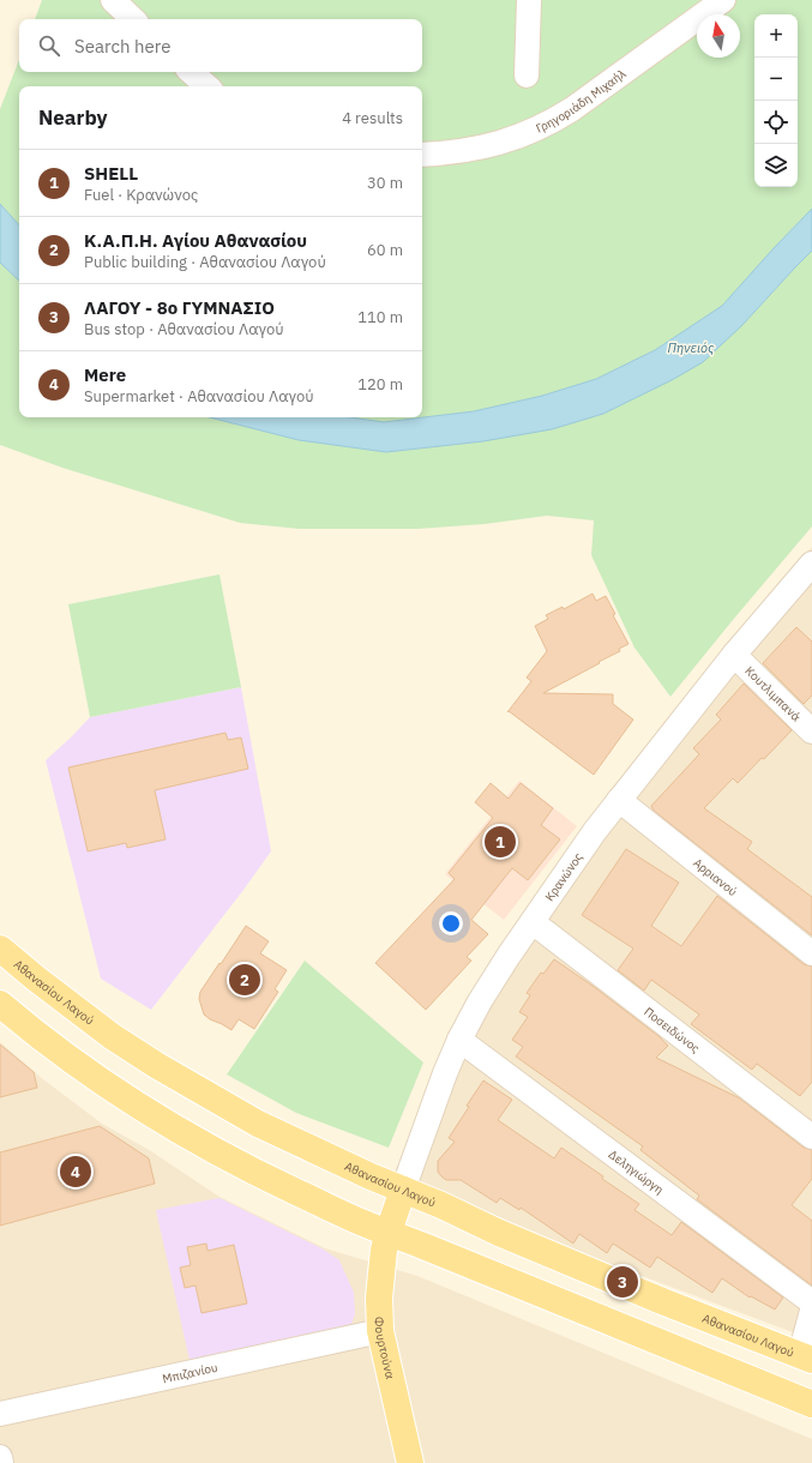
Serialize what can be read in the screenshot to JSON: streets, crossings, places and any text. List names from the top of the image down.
{
  "streets": {
    "main road": ["Κρανώνος", "Αθανασίου Λαγού", "Φουρτούνα"],
    "street": [
      "Γρηγοριάδη Μιχαήλ",
      "Κουτλιμπανά",
      "Αρριανού",
      "Ποσειδώνος",
      "Δεληγιώργη",
      "Μπιζανίου"
    ]
  },
  "crossings": [
    ["Κουτλιμπανά", "Κρανώνος"],
    ["Κρανώνος", "Αρριανού"],
    ["Κρανώνος", "Αθανασίου Λαγού"],
    ["Κρανώνος", "Ποσειδώνος"],
    ["Κρανώνος", "Δεληγιώργη"],
    ["Κρανώνος", "Φουρτούνα"],
    ["Φουρτούνα", "Μπιζανίου"]
  ],
  "water": ["Πηνειός"],
  "north": "top",
  "page": {
    "map_buttons": ["+", "−"],
    "search": "Search here",
    "heading": ["Nearby", "4 results"],
    "list": [
      {
        "mark": "1",
        "name": "SHELL",
        "note": "Fuel · Κρανώνος",
        "value": "30 m"
      },
      {
        "mark": "2",
        "name": "Κ.Α.Π.Η. Αγίου Αθανασίου",
        "note": "Public building · Αθανασίου Λαγού",
        "value": "60 m"
      },
      {
        "mark": "3",
        "name": "ΛΑΓΟΥ - 8ο ΓΥΜΝΑΣΙΟ",
        "note": "Bus stop · Αθανασίου Λαγού",
        "value": "110 m"
      },
      {
        "mark": "4",
        "name": "Mere",
        "note": "Supermarket · Αθανασίου Λαγού",
        "value": "120 m"
      }
    ],
    "pins": [
      "1",
      "2",
      "4",
      "3"
    ]
  }
}
